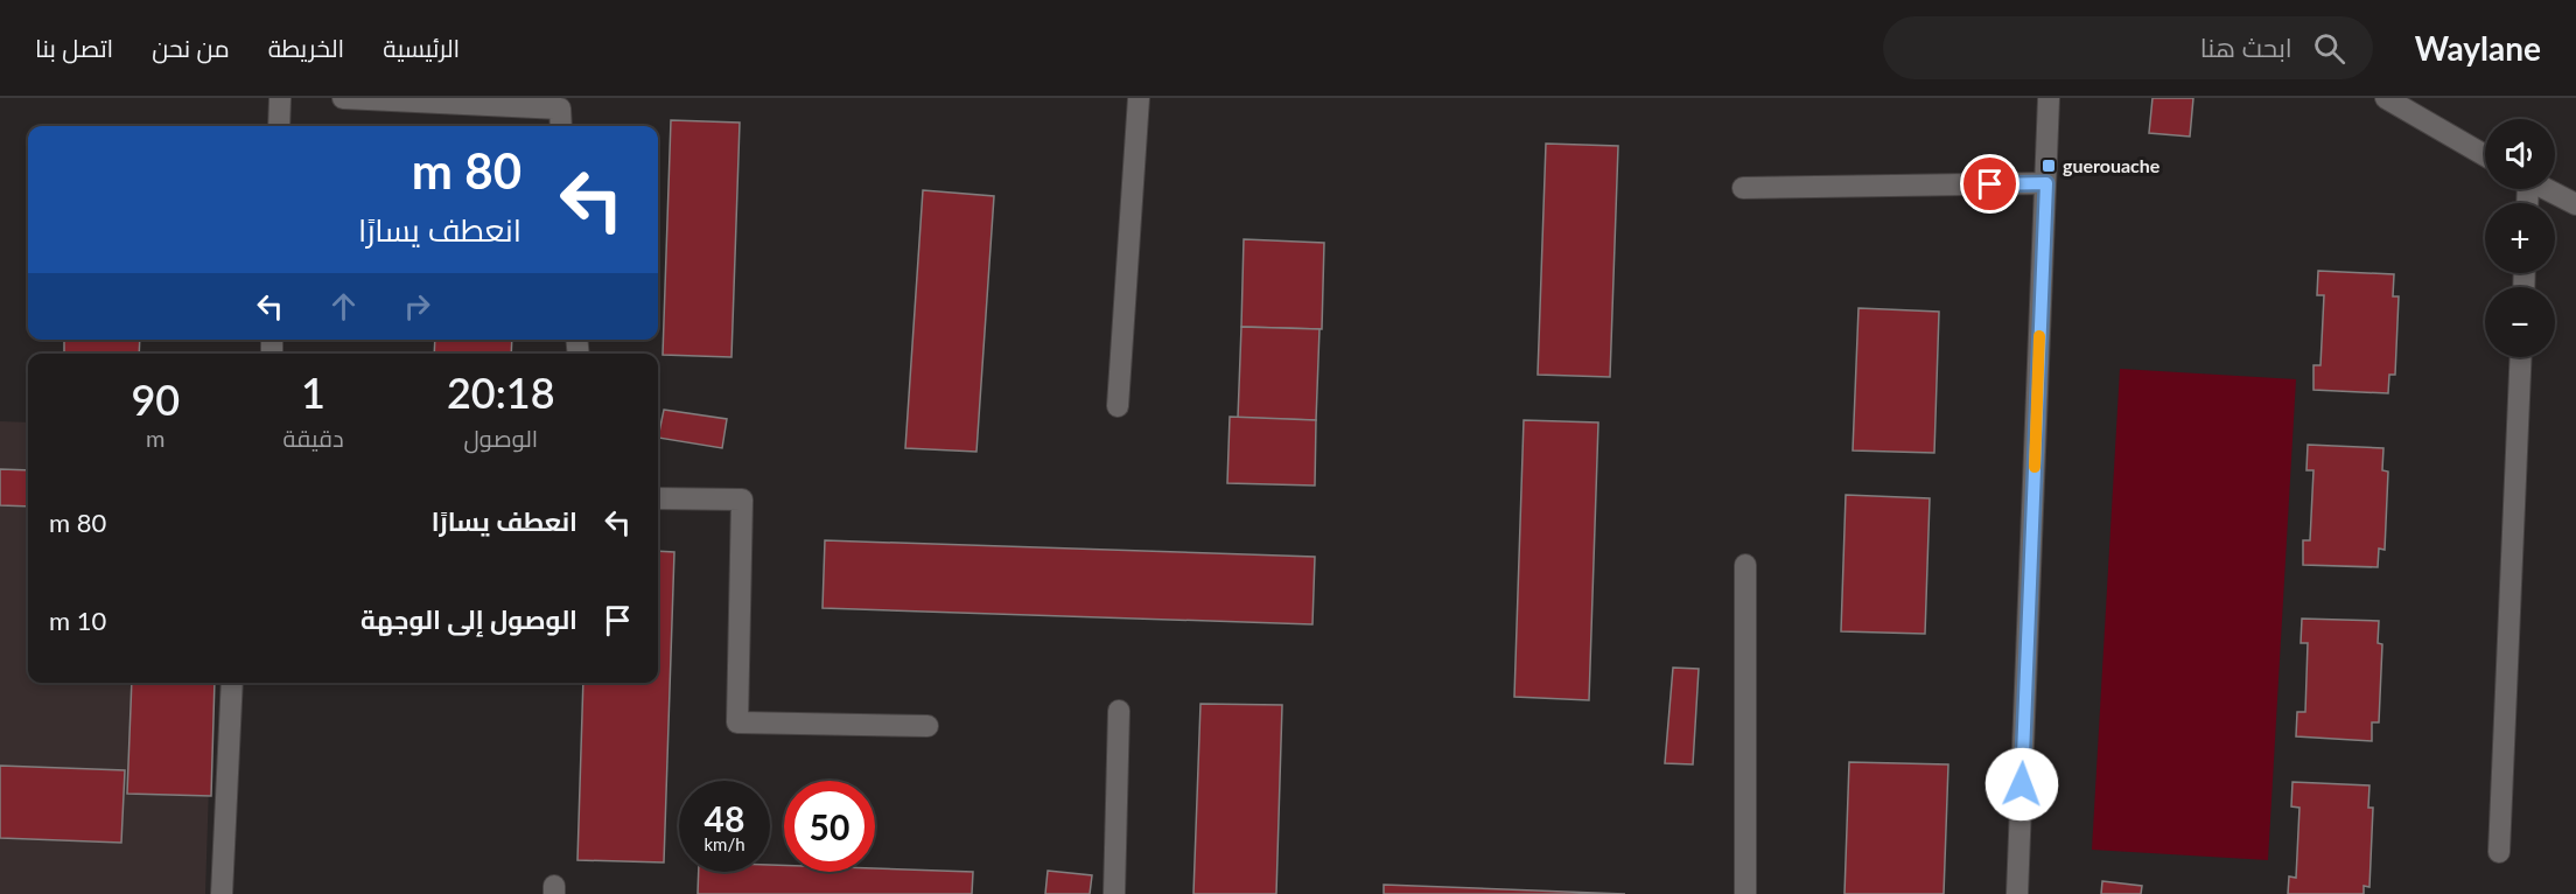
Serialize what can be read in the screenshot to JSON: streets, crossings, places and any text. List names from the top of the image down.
{
  "places": {
    "transit": ["guerouache"]
  },
  "page": {
    "header": "Waylane",
    "search": "ابحث هنا",
    "nav": [
      "الرئيسية",
      "الخريطة",
      "من نحن",
      "اتصل بنا"
    ],
    "map_buttons": ["+", "−"],
    "turn": ["80 m", "انعطف يسارًا"],
    "eta": [
      "20:18",
      "الوصول",
      "1",
      "دقيقة",
      "90",
      "m"
    ],
    "list": [
      {
        "name": "انعطف يسارًا",
        "value": "80 m"
      },
      {
        "name": "الوصول إلى الوجهة",
        "value": "10 m"
      }
    ],
    "speed": "48 km/h",
    "limit": "50"
  }
}
